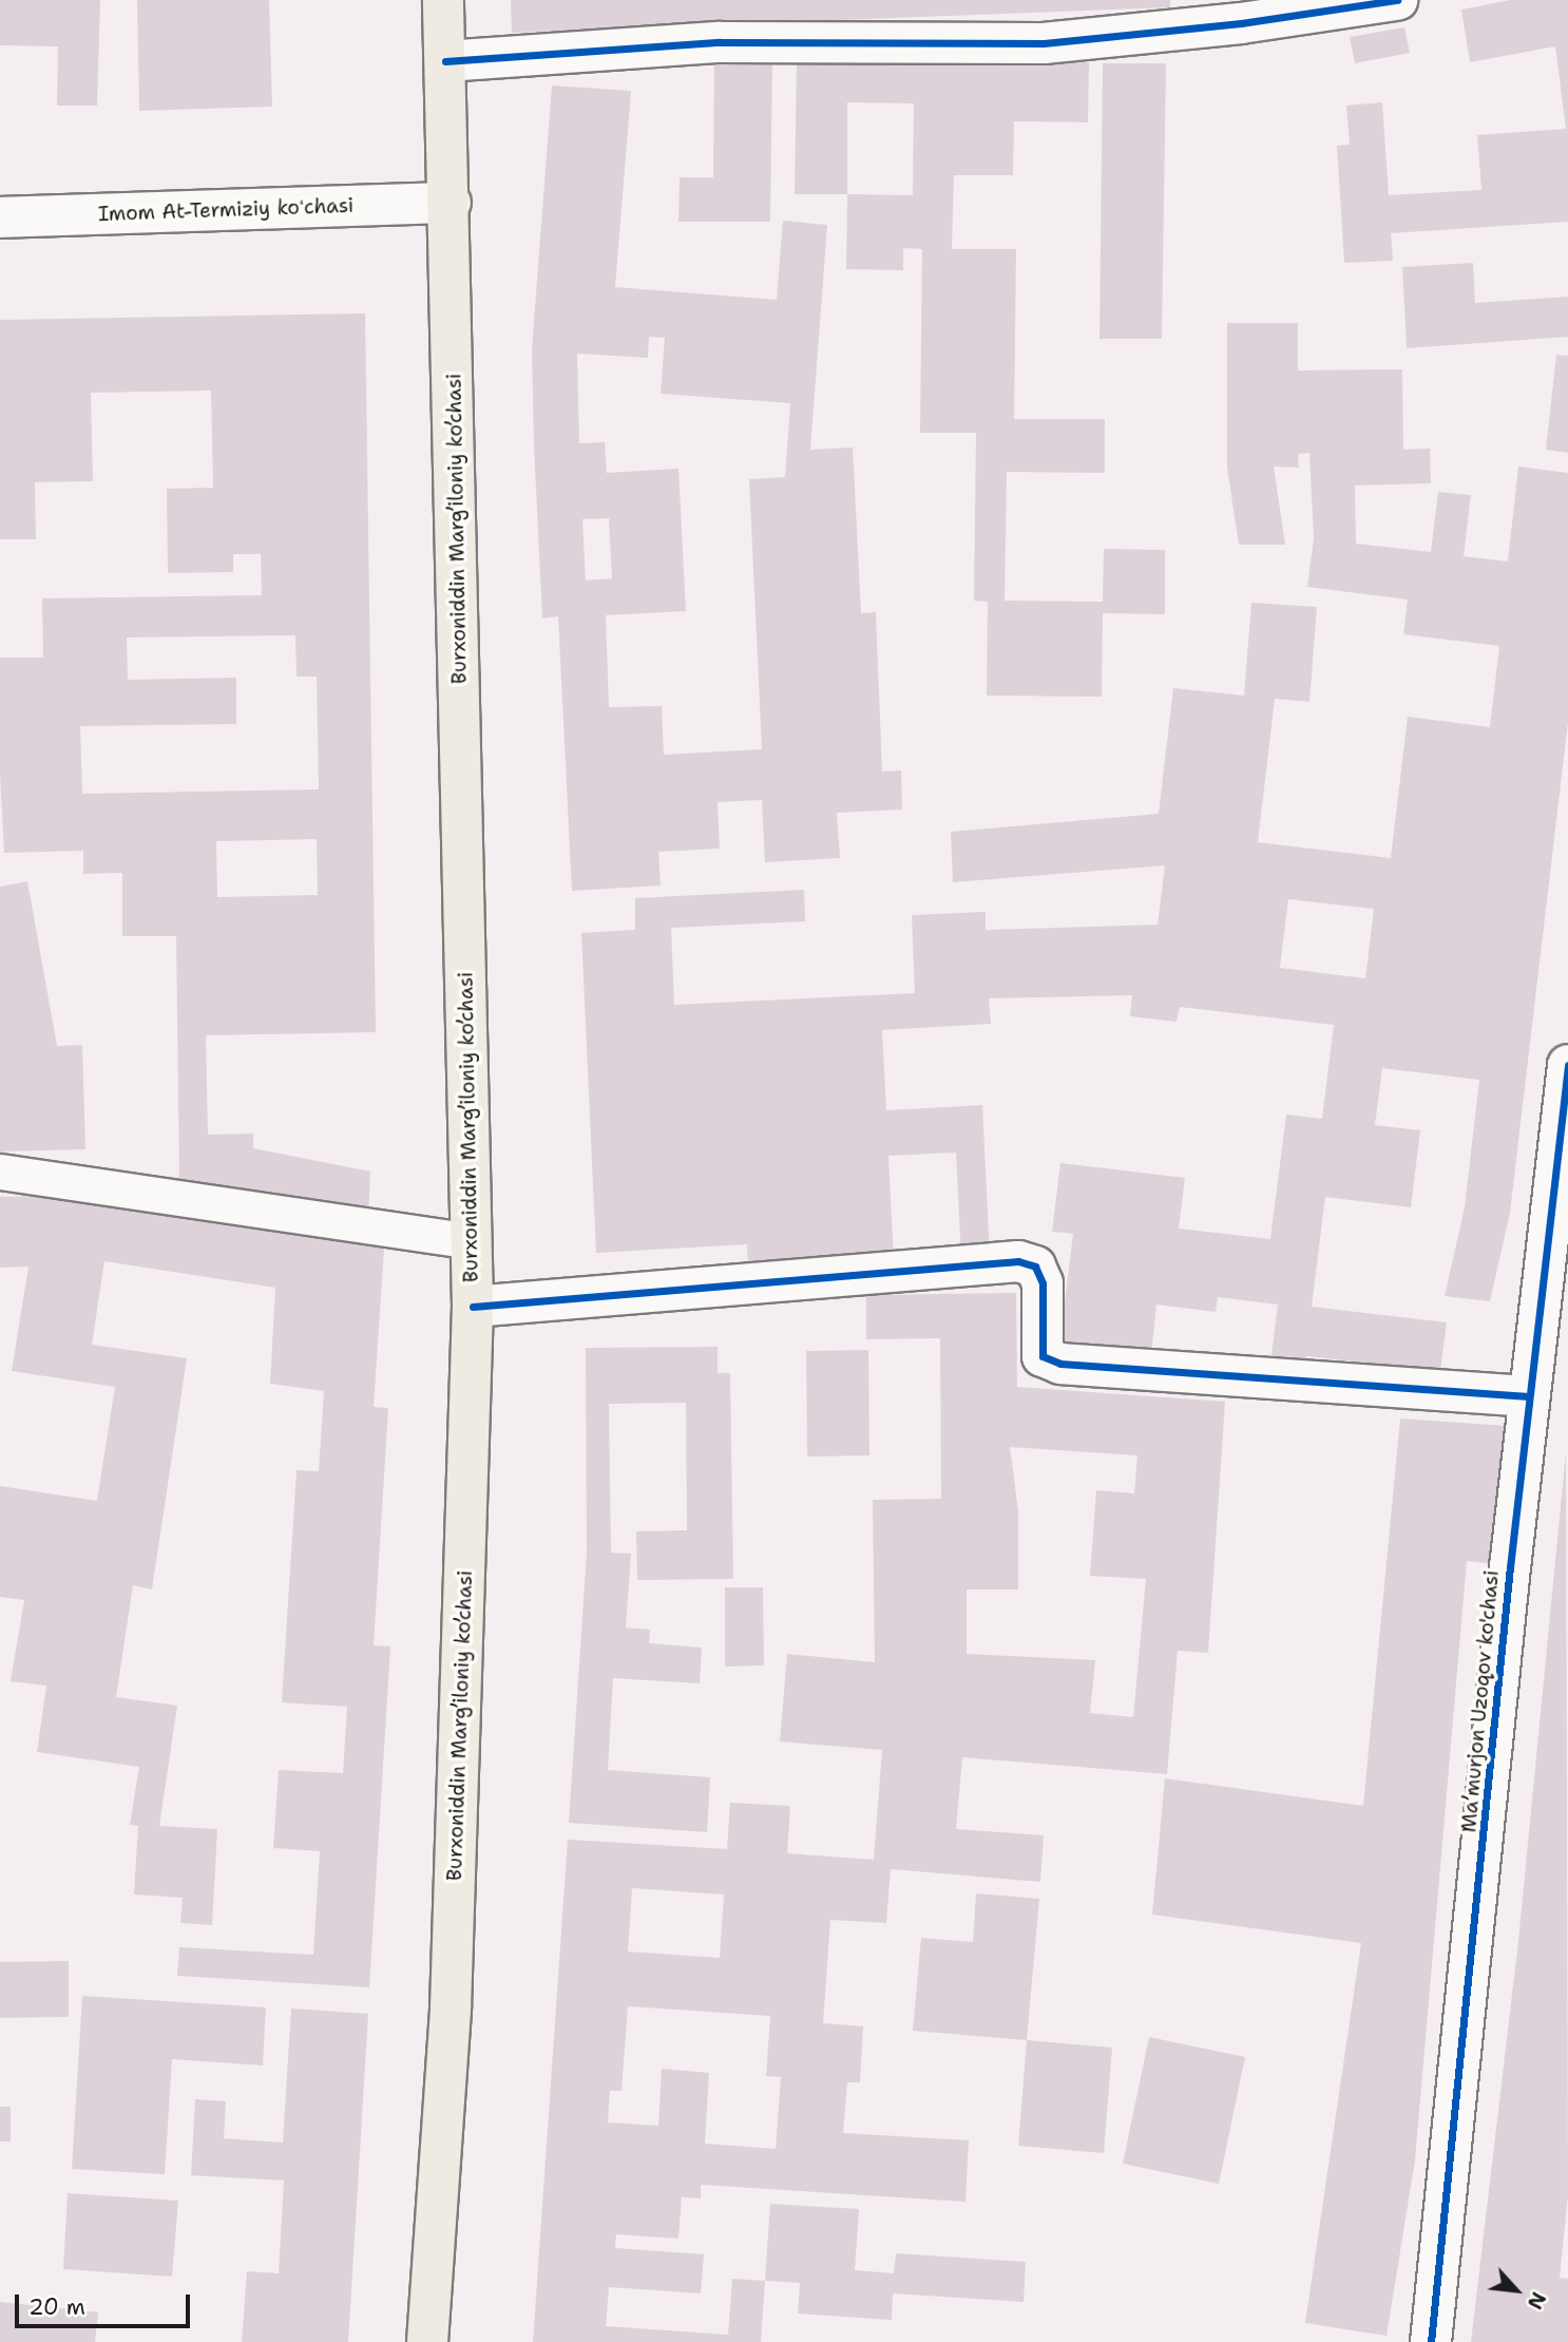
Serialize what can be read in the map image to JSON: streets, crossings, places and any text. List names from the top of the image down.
{
  "streets": {
    "main road": ["Burxoniddin Marg’iloniy ko’chasi"],
    "street": ["Imom At-Termiziy koʻchasi", "Maʼmurjon Uzoqov ko'chasi"]
  },
  "crossings": [
    ["Imom At-Termiziy koʻchasi", "Burxoniddin Marg’iloniy ko’chasi"]
  ],
  "scale_bar": "20 m",
  "north": "bottom right"
}
